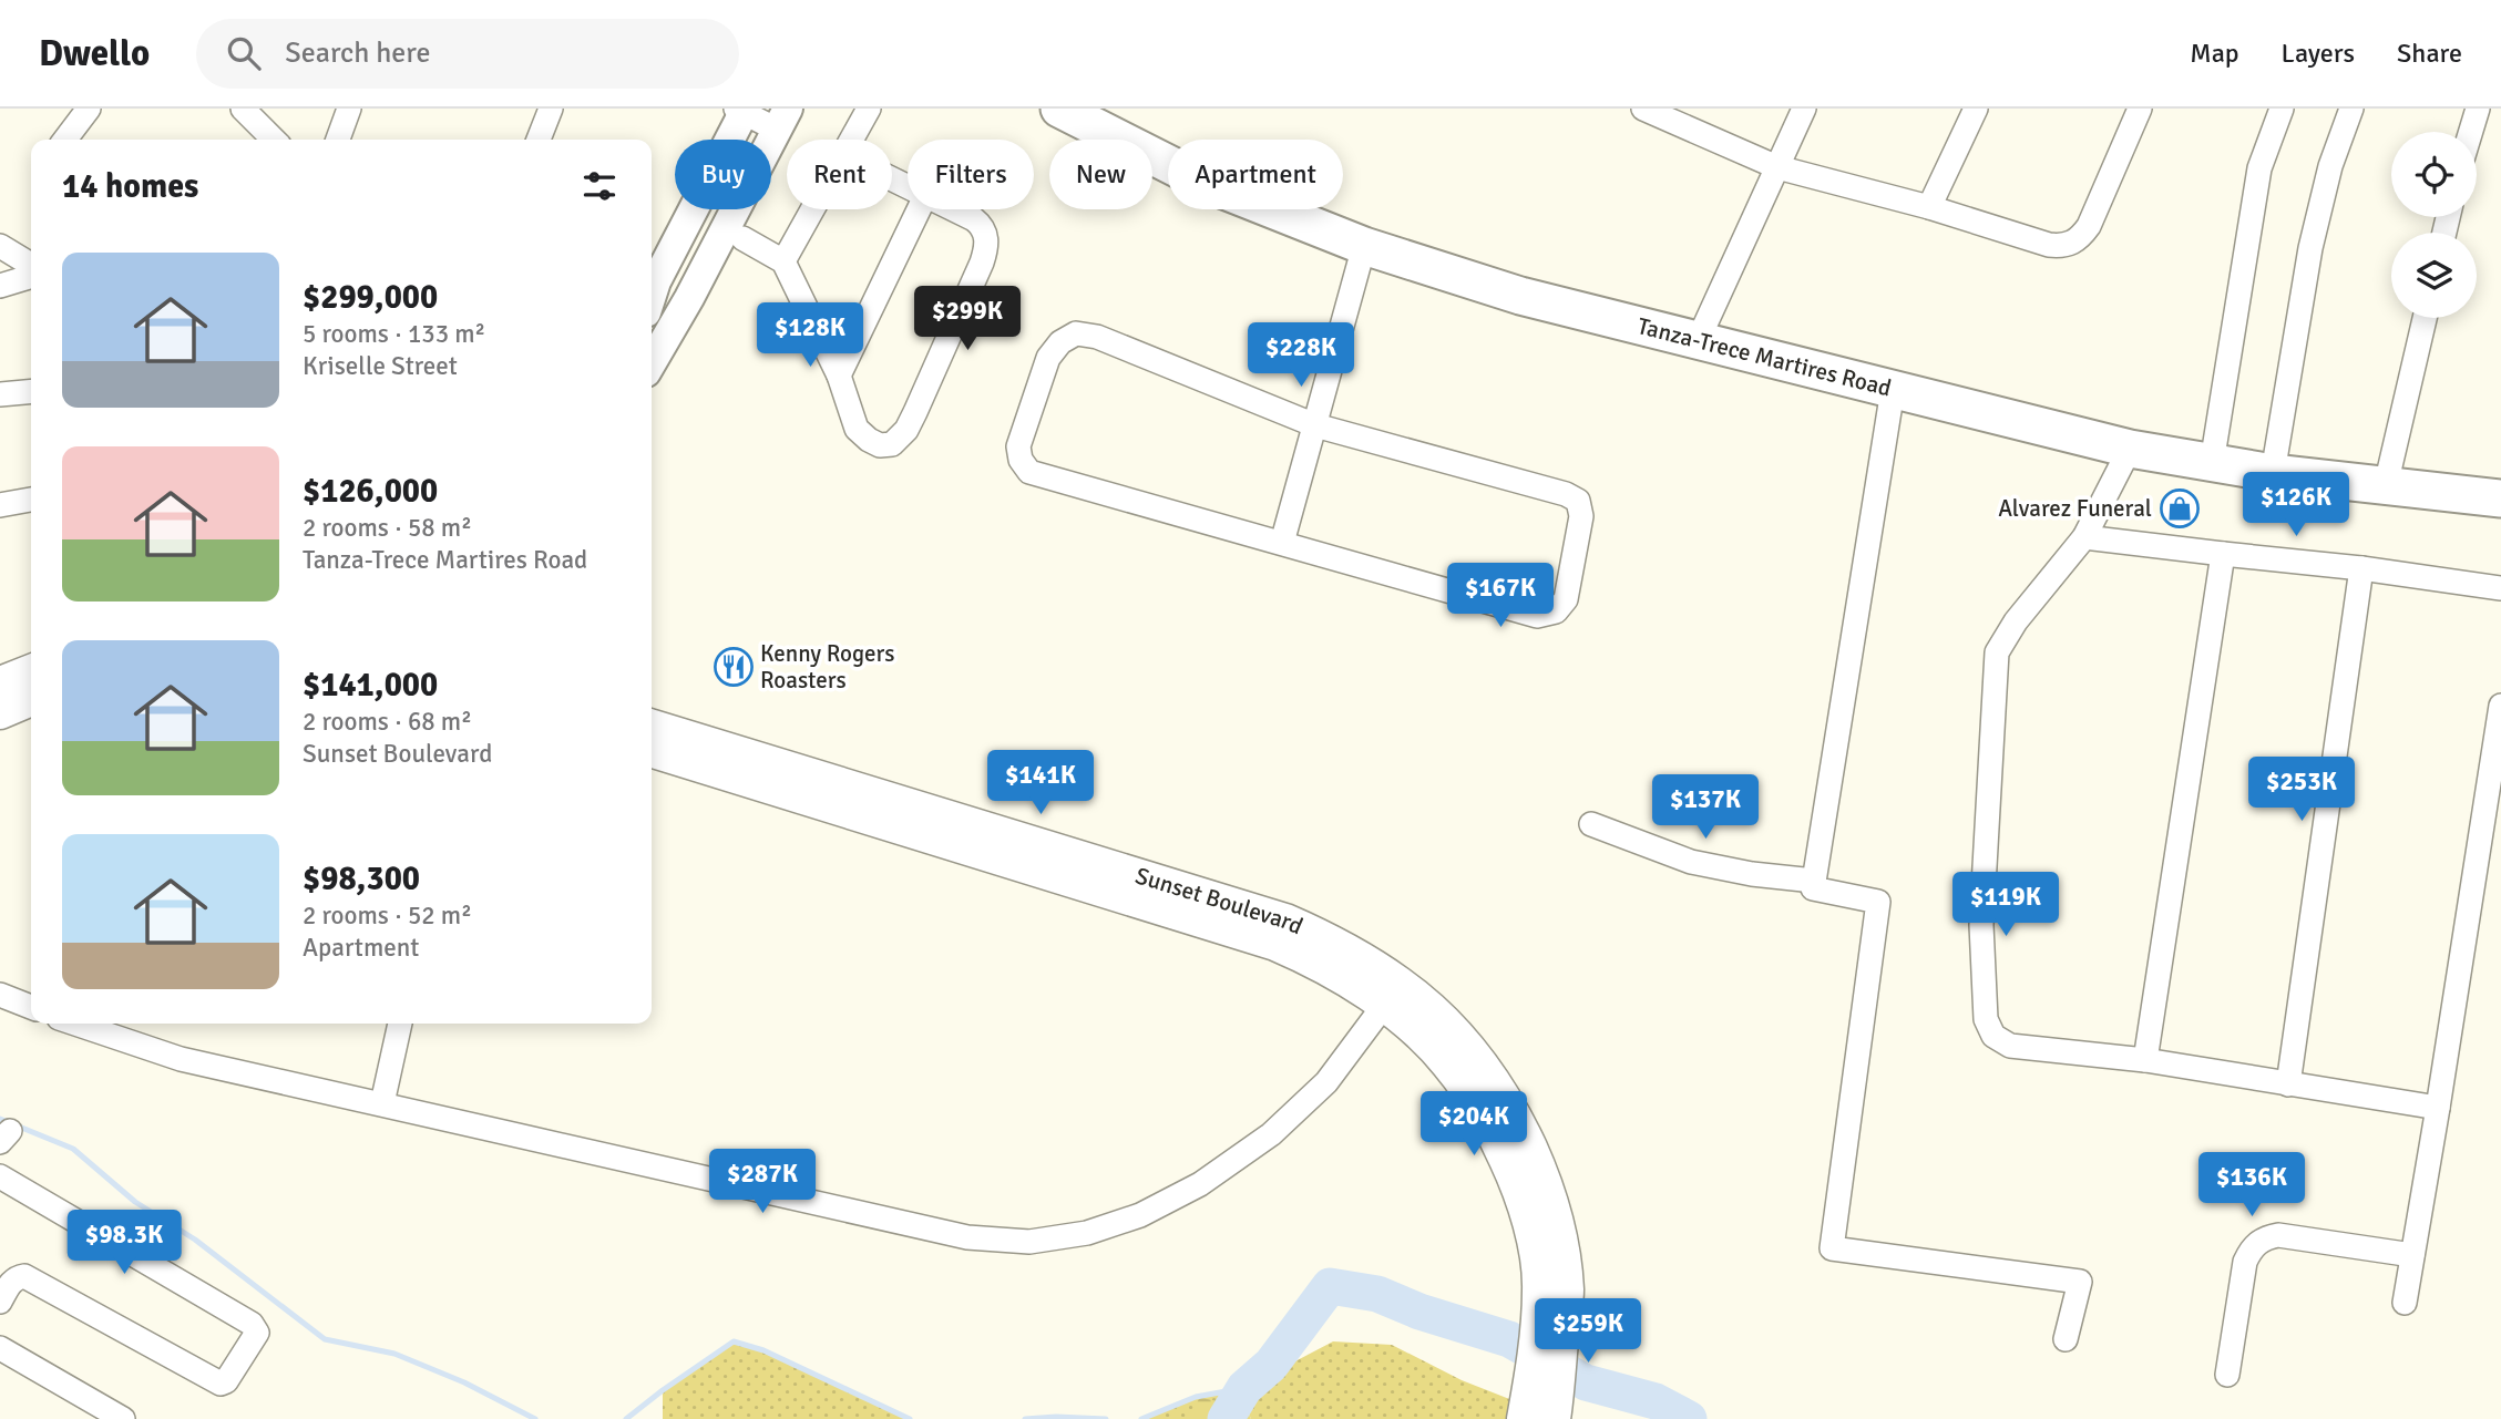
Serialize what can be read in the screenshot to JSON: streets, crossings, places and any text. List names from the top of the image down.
{
  "streets": {
    "main road": ["Tanza-Trece Martires Road", "Sunset Boulevard"]
  },
  "places": {
    "shop": ["Alvarez Funeral"],
    "restaurant": ["Kenny Rogers Roasters"]
  },
  "page": {
    "header": "Dwello",
    "search": "Search here",
    "nav": ["Map", "Layers", "Share"],
    "chip": [
      "Buy",
      "Rent",
      "Filters",
      "New",
      "Apartment"
    ],
    "heading": "14 homes",
    "list": [
      {
        "name": "$299,000",
        "note": "5 rooms · 133 m² · Kriselle Street"
      },
      {
        "name": "$126,000",
        "note": "2 rooms · 58 m² · Tanza-Trece Martires Road"
      },
      {
        "name": "$141,000",
        "note": "2 rooms · 68 m² · Sunset Boulevard"
      },
      {
        "name": "$98,300",
        "note": "2 rooms · 52 m² · Apartment"
      }
    ],
    "price": [
      "$299K",
      "$128K",
      "$228K",
      "$126K",
      "$167K",
      "$141K",
      "$253K",
      "$137K",
      "$119K",
      "$204K",
      "$287K",
      "$136K",
      "$98.3K",
      "$259K"
    ]
  }
}
